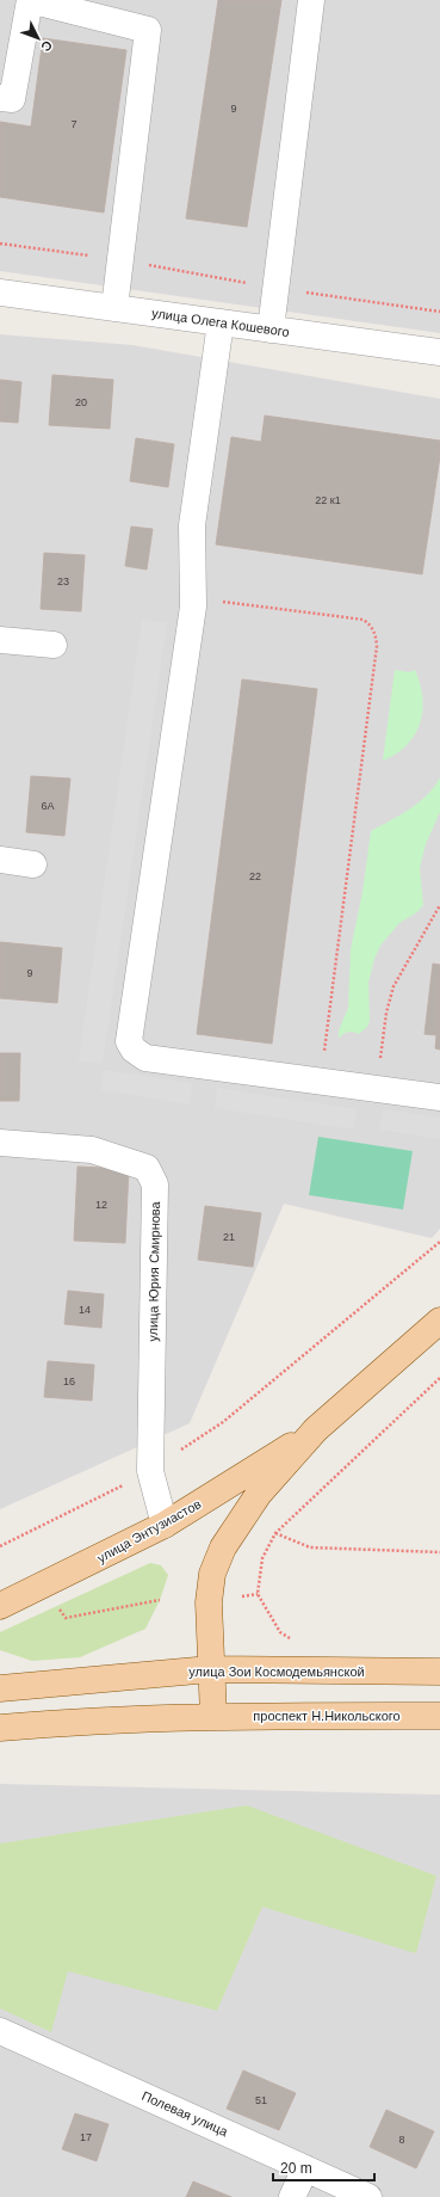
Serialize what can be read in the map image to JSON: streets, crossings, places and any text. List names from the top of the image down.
{
  "streets": {
    "main road": ["улица Энтузиастов", "улица Зои Космодемьянской", "проспект Н.Никольского"],
    "street": ["улица Олега Кошевого", "улица Юрия Смирнова", "Полевая улица"]
  },
  "crossings": [
    ["улица Юрия Смирнова", "улица Энтузиастов"],
    ["улица Энтузиастов", "улица Зои Космодемьянской"],
    ["улица Энтузиастов", "проспект Н.Никольского"]
  ],
  "house_numbers": [
    "9",
    "7",
    "20",
    "22 к1",
    "23",
    "6А",
    "22",
    "9",
    "12",
    "21",
    "14",
    "16",
    "51",
    "17",
    "8"
  ],
  "scale_bar": "20 m",
  "north": "bottom right"
}
